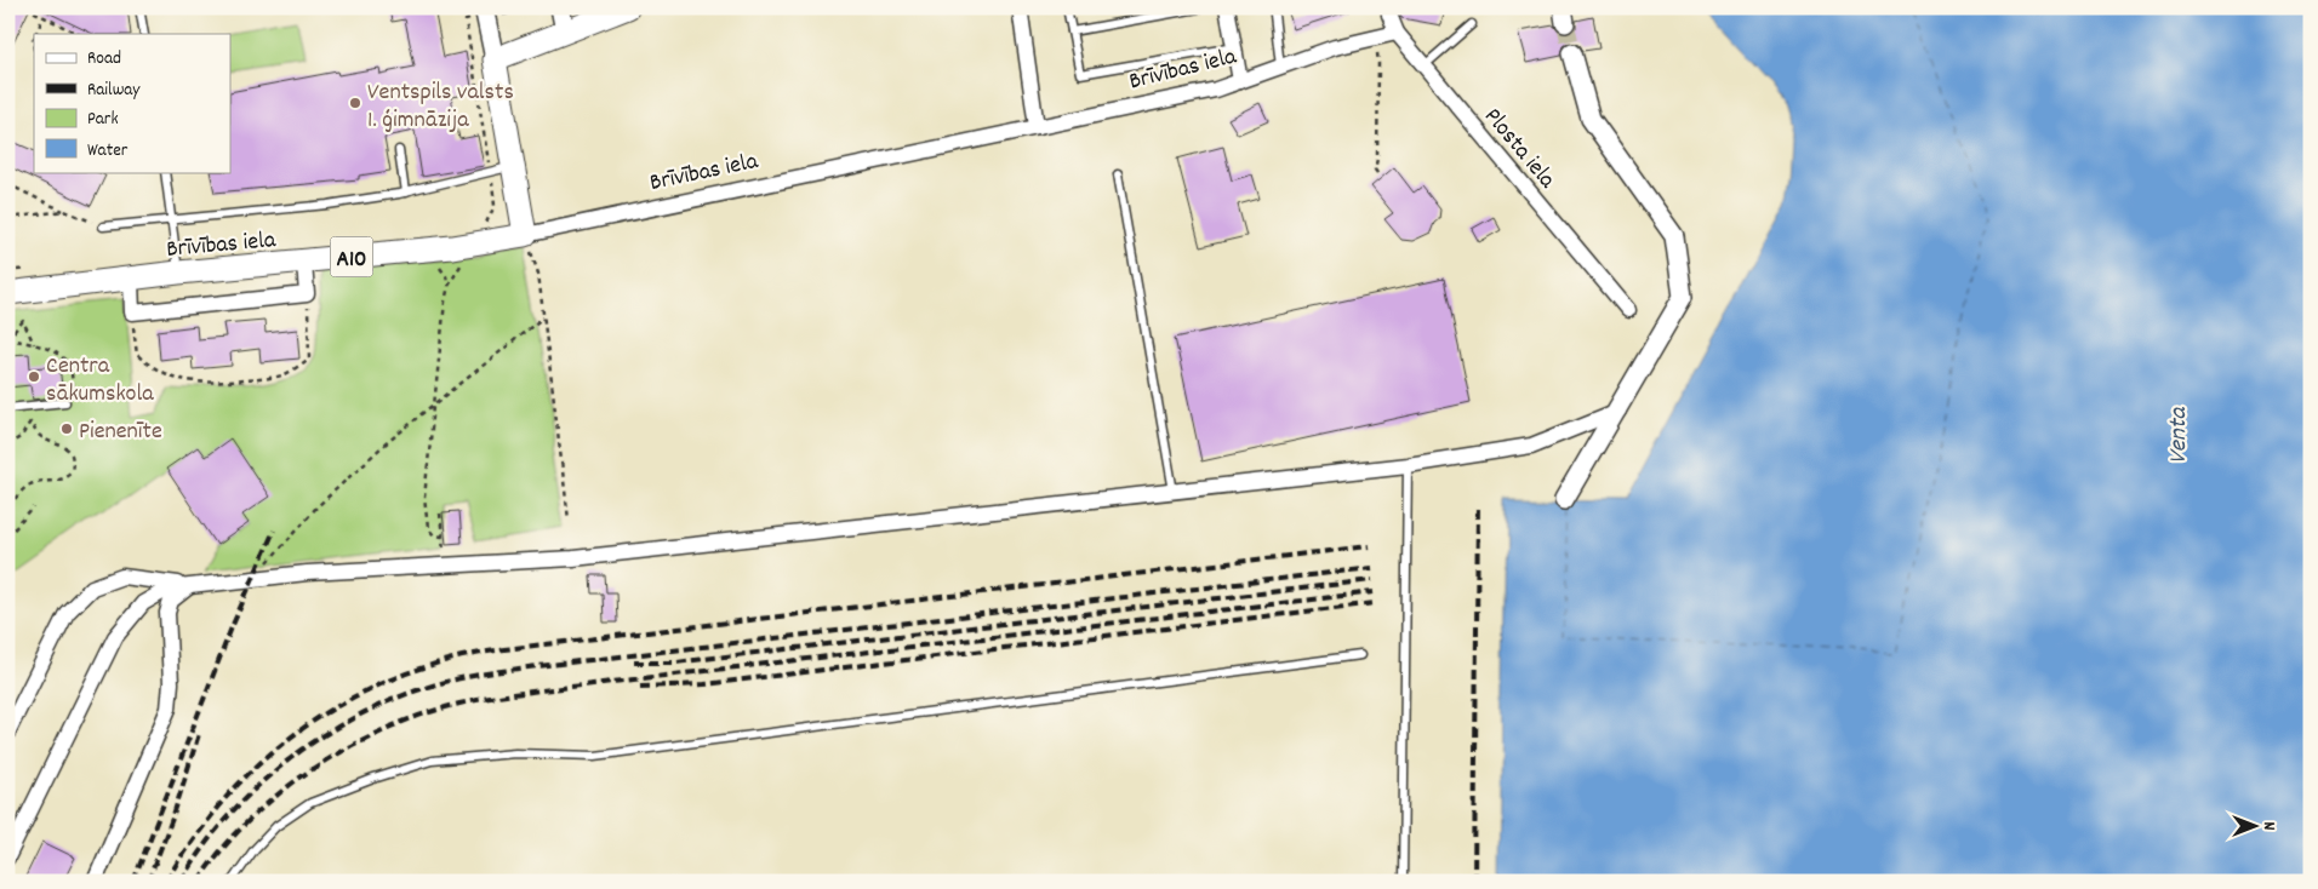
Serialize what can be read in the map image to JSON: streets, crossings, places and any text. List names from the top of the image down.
{
  "streets": {
    "main road": ["Brīvības iela", "A10"],
    "street": ["Plosta iela"]
  },
  "crossings": [
    ["Brīvības iela", "Plosta iela"]
  ],
  "water": ["Venta"],
  "places": ["Ventspils valsts 1. ģimnāzija", "Centra sākumskola", "Pienenīte"],
  "legend": [
    "Road",
    "Railway",
    "Park",
    "Water"
  ],
  "north": "right"
}
